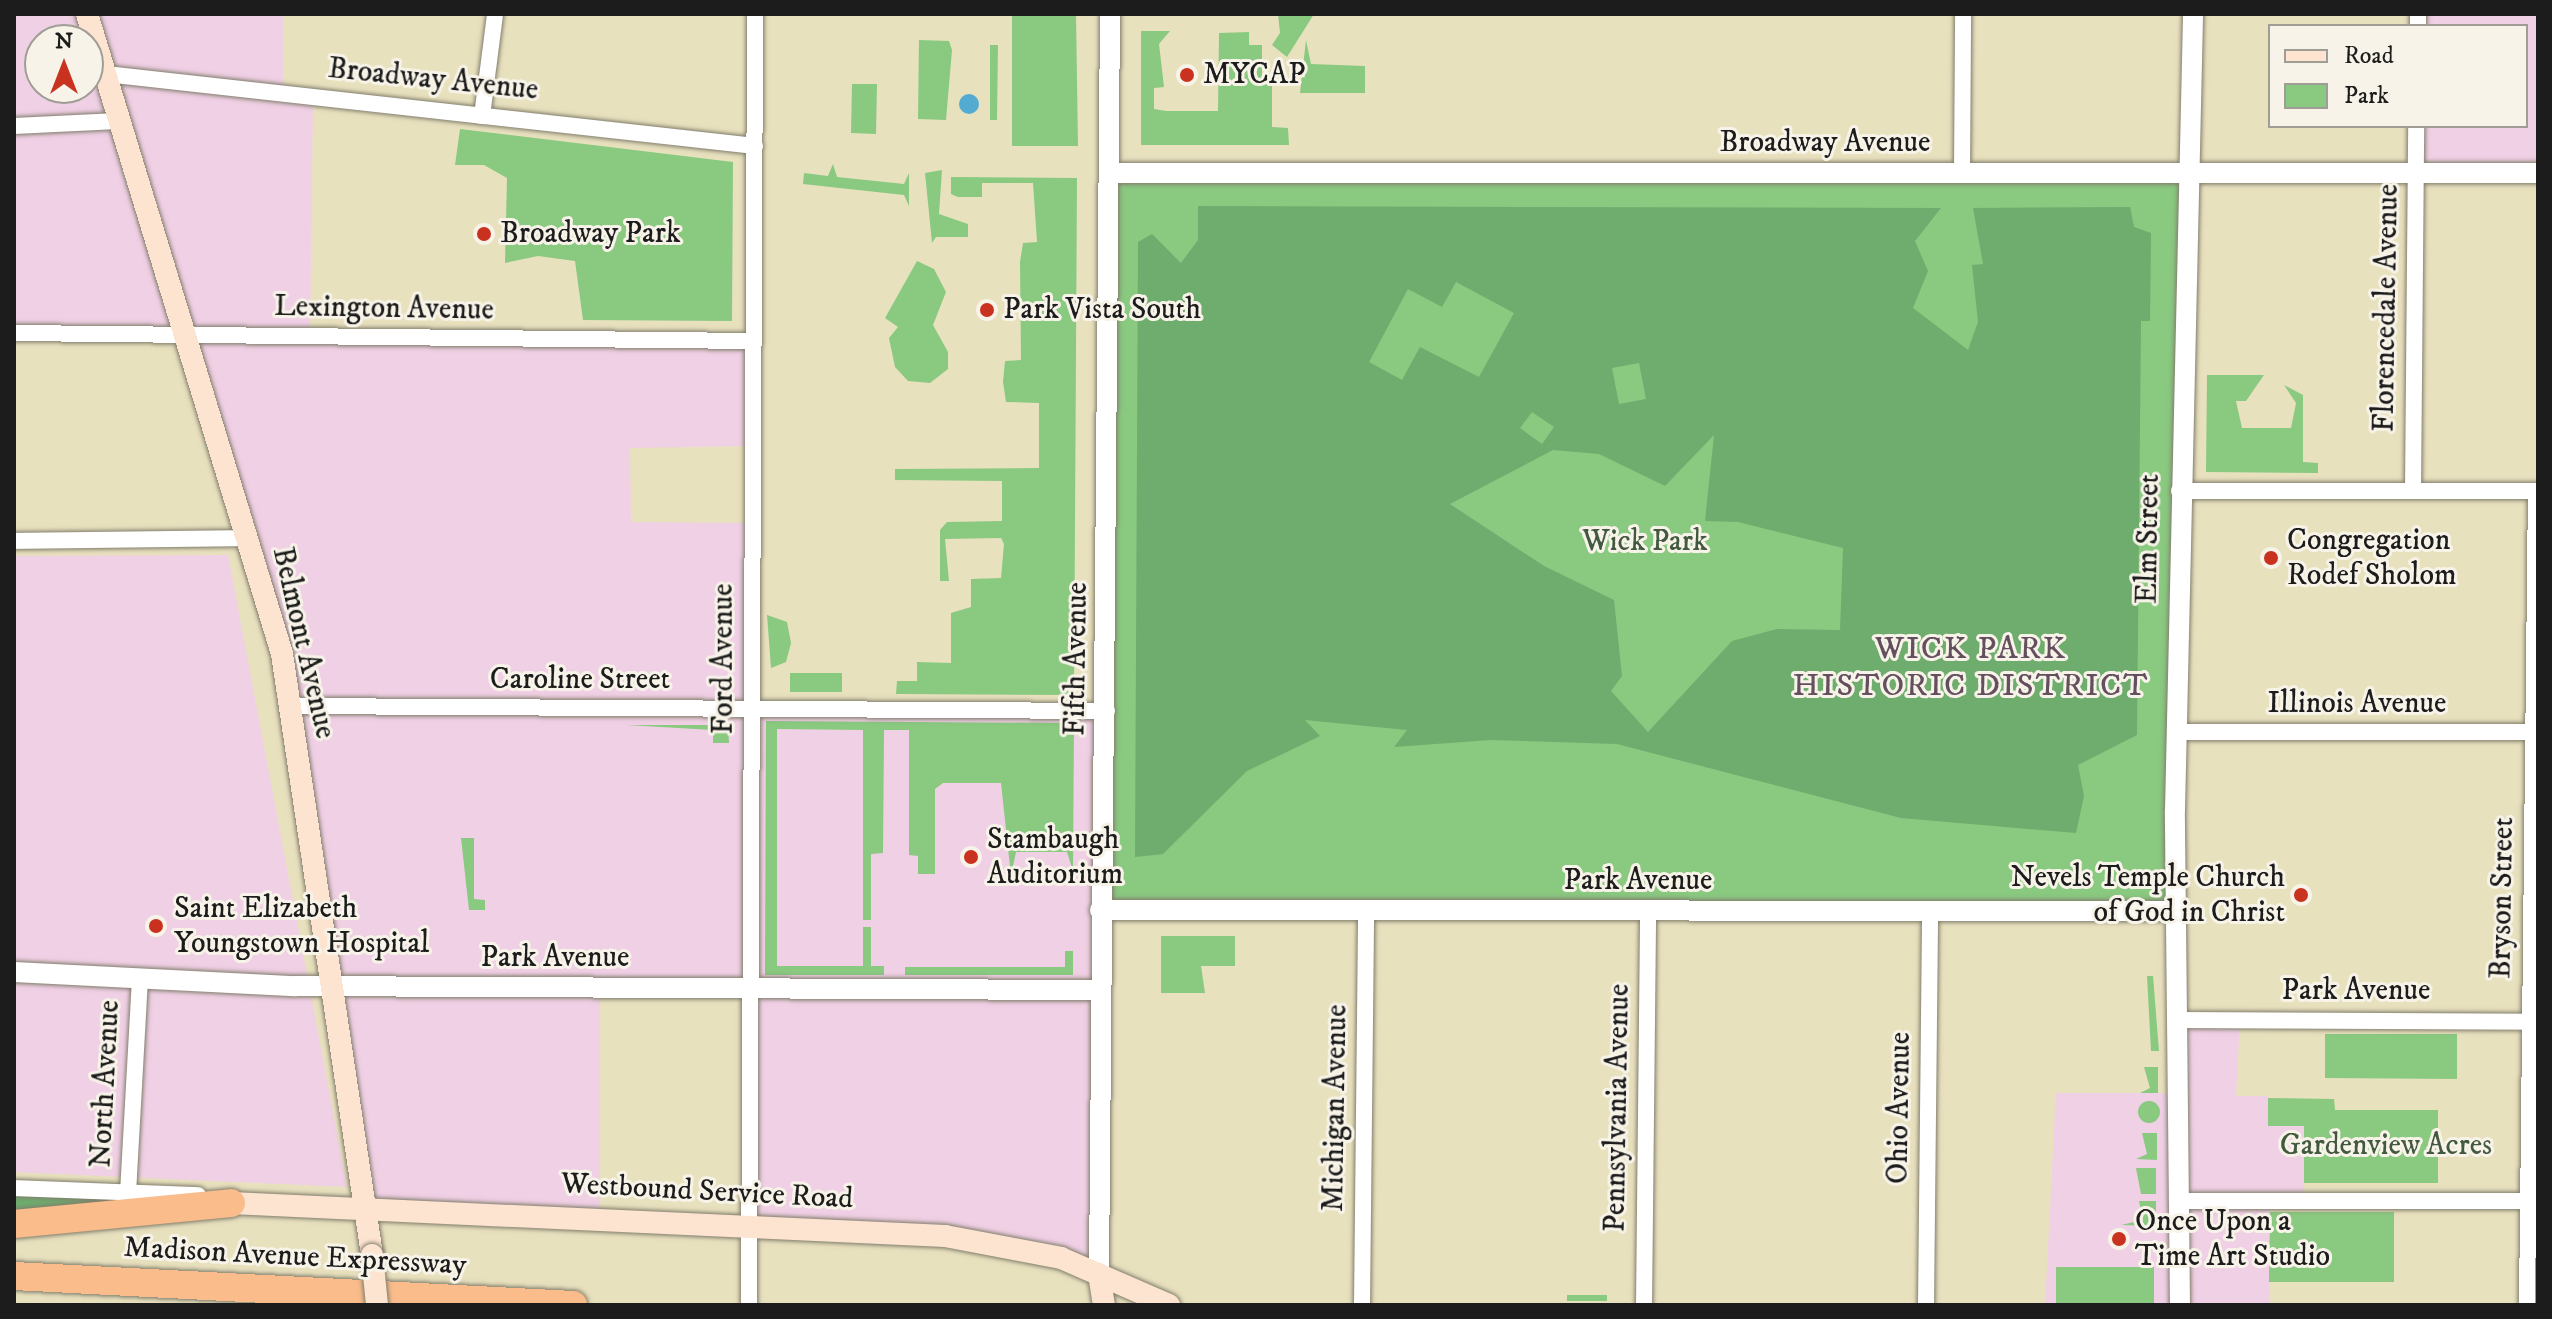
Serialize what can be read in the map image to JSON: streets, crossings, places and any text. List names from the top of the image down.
{
  "streets": {
    "highway": ["Madison Avenue Expressway"],
    "main road": ["Belmont Avenue", "Fifth Avenue", "Westbound Service Road"],
    "street": [
      "Broadway Avenue",
      "Florencedale Avenue",
      "Lexington Avenue",
      "Elm Street",
      "Ford Avenue",
      "Caroline Street",
      "Illinois Avenue",
      "Park Avenue",
      "Bryson Street",
      "North Avenue",
      "Michigan Avenue",
      "Pennsylvania Avenue",
      "Ohio Avenue"
    ]
  },
  "crossings": [
    ["Broadway Avenue", "Florencedale Avenue"],
    ["Broadway Avenue", "Elm Street"],
    ["Broadway Avenue", "Belmont Avenue"],
    ["Broadway Avenue", "Ford Avenue"],
    ["Broadway Avenue", "Fifth Avenue"],
    ["Lexington Avenue", "Belmont Avenue"],
    ["Lexington Avenue", "Ford Avenue"],
    ["Elm Street", "Illinois Avenue"],
    ["Elm Street", "Park Avenue"],
    ["Belmont Avenue", "Caroline Street"],
    ["Belmont Avenue", "Park Avenue"],
    ["Belmont Avenue", "Westbound Service Road"],
    ["Ford Avenue", "Caroline Street"],
    ["Ford Avenue", "Park Avenue"],
    ["Ford Avenue", "Westbound Service Road"],
    ["Fifth Avenue", "Caroline Street"],
    ["Fifth Avenue", "Park Avenue"],
    ["Fifth Avenue", "Westbound Service Road"],
    ["Illinois Avenue", "Bryson Street"],
    ["Park Avenue", "Bryson Street"],
    ["Park Avenue", "North Avenue"],
    ["Park Avenue", "Michigan Avenue"],
    ["Park Avenue", "Pennsylvania Avenue"],
    ["Park Avenue", "Ohio Avenue"]
  ],
  "districts": ["WICK PARK HISTORIC DISTRICT"],
  "parks": ["Wick Park", "Gardenview Acres"],
  "places": [
    "MYCAP",
    "Broadway Park",
    "Park Vista South",
    "Congregation Rodef Sholom",
    "Stambaugh Auditorium",
    "Nevels Temple Church of God in Christ",
    "Saint Elizabeth Youngstown Hospital",
    "Once Upon a Time Art Studio"
  ],
  "legend": ["Road", "Park"],
  "north": "top"
}
